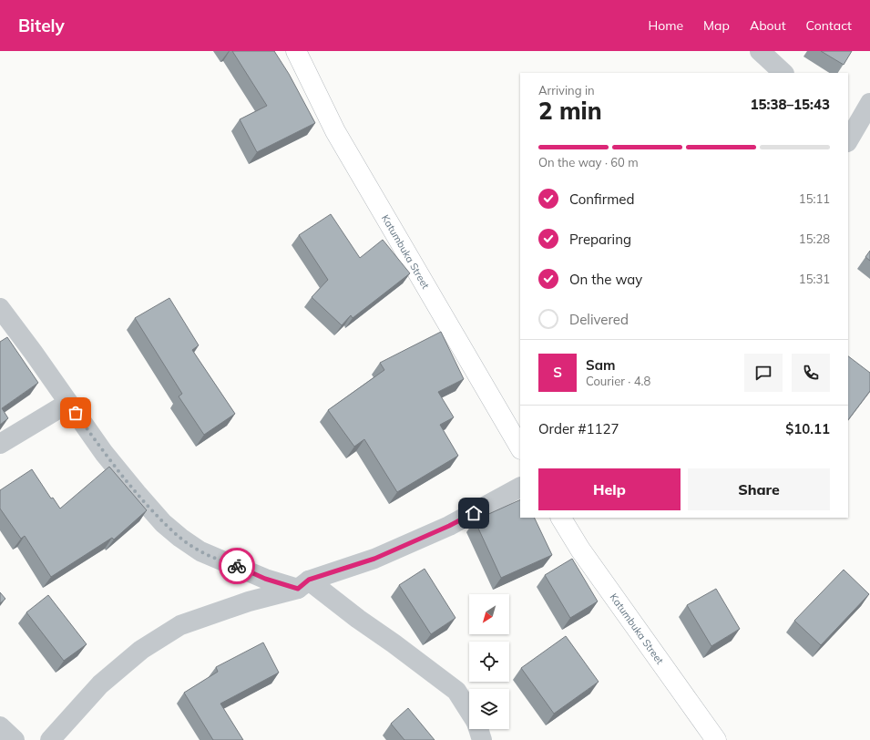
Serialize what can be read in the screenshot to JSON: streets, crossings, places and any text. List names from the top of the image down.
{
  "streets": {
    "main road": ["Katumbuka Street"]
  },
  "north": "bottom left",
  "page": {
    "header": "Bitely",
    "nav": [
      "Home",
      "Map",
      "About",
      "Contact"
    ],
    "heading": ["2 min", "Arriving in", "15:38–15:43"],
    "panel": [
      "Sam",
      "Courier · 4.8",
      "Order #1127",
      "$10.11"
    ],
    "bar": "On the way · 60 m",
    "list": [
      ["Confirmed", "15:11"],
      ["Preparing", "15:28"],
      ["On the way", "15:31"],
      "Delivered"
    ],
    "round": "S",
    "buttons": ["Help", "Share"]
  }
}
